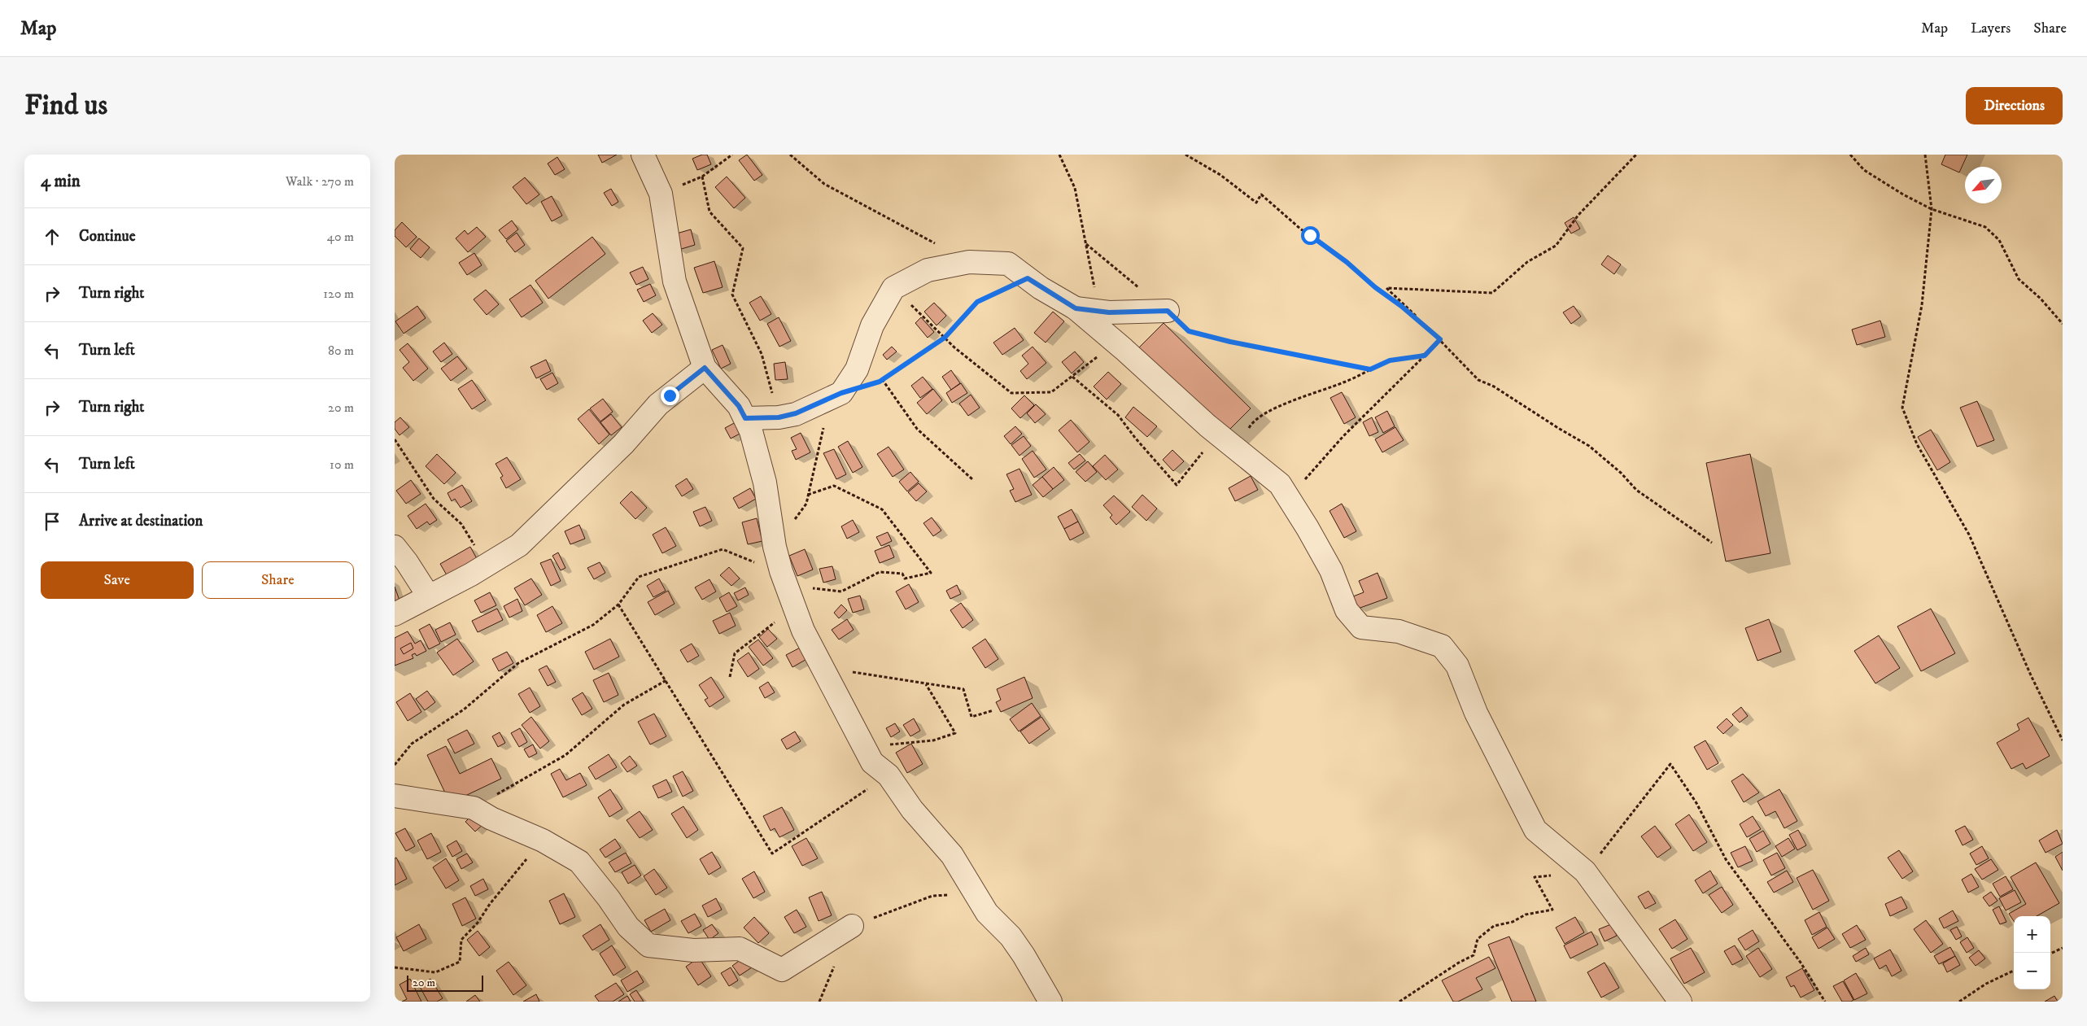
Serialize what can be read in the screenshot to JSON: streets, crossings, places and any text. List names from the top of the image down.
{
  "scale_bar": "20 m",
  "north": "bottom left",
  "page": {
    "header": "Map",
    "nav": ["Map", "Layers", "Share"],
    "buttons": [
      "Directions",
      ["Save", "Share"]
    ],
    "title": "Find us",
    "heading": ["4 min", "Walk · 270 m"],
    "list": [
      ["Continue", "40 m"],
      ["Turn right", "120 m"],
      ["Turn left", "80 m"],
      ["Turn right", "20 m"],
      ["Turn left", "10 m"],
      "Arrive at destination"
    ],
    "map_buttons": ["+", "−"],
    "scale": "20 m"
  }
}
